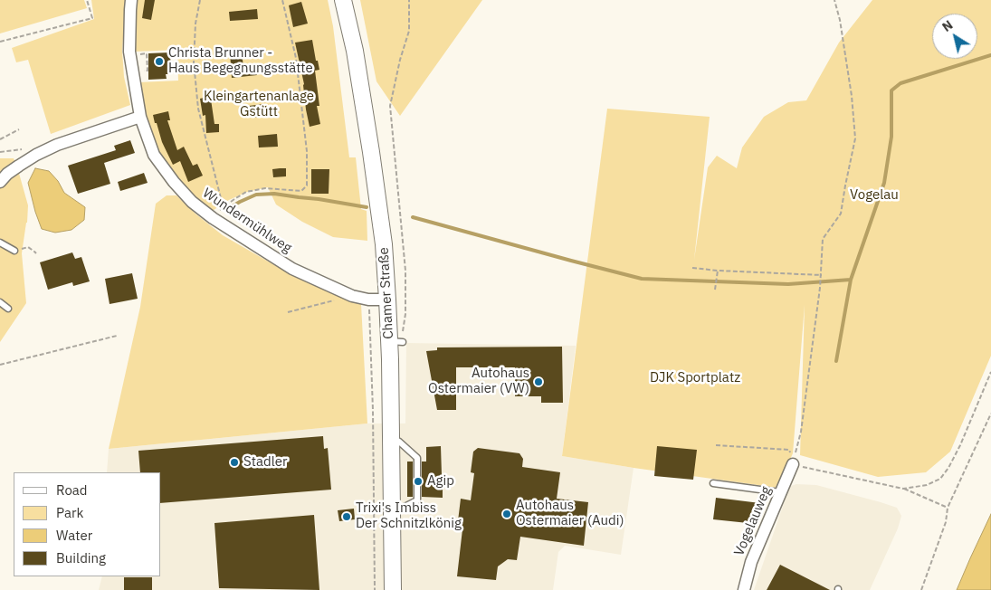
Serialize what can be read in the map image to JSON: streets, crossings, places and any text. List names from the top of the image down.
{
  "streets": {
    "main road": ["Chamer Straße"],
    "street": ["Wundermühlweg", "Vogelauweg"]
  },
  "crossings": [
    ["Wundermühlweg", "Chamer Straße"]
  ],
  "parks": ["Kleingartenanlage Gstütt", "Vogelau", "DJK Sportplatz"],
  "places": [
    "Christa Brunner - Haus Begegnungsstätte",
    "Autohaus Ostermaier (VW)",
    "Stadler",
    "Agip",
    "Autohaus Ostermaier (Audi)",
    "Trixi's Imbiss Der Schnitzlkönig"
  ],
  "legend": [
    "Road",
    "Park",
    "Water",
    "Building"
  ],
  "north": "top left"
}
